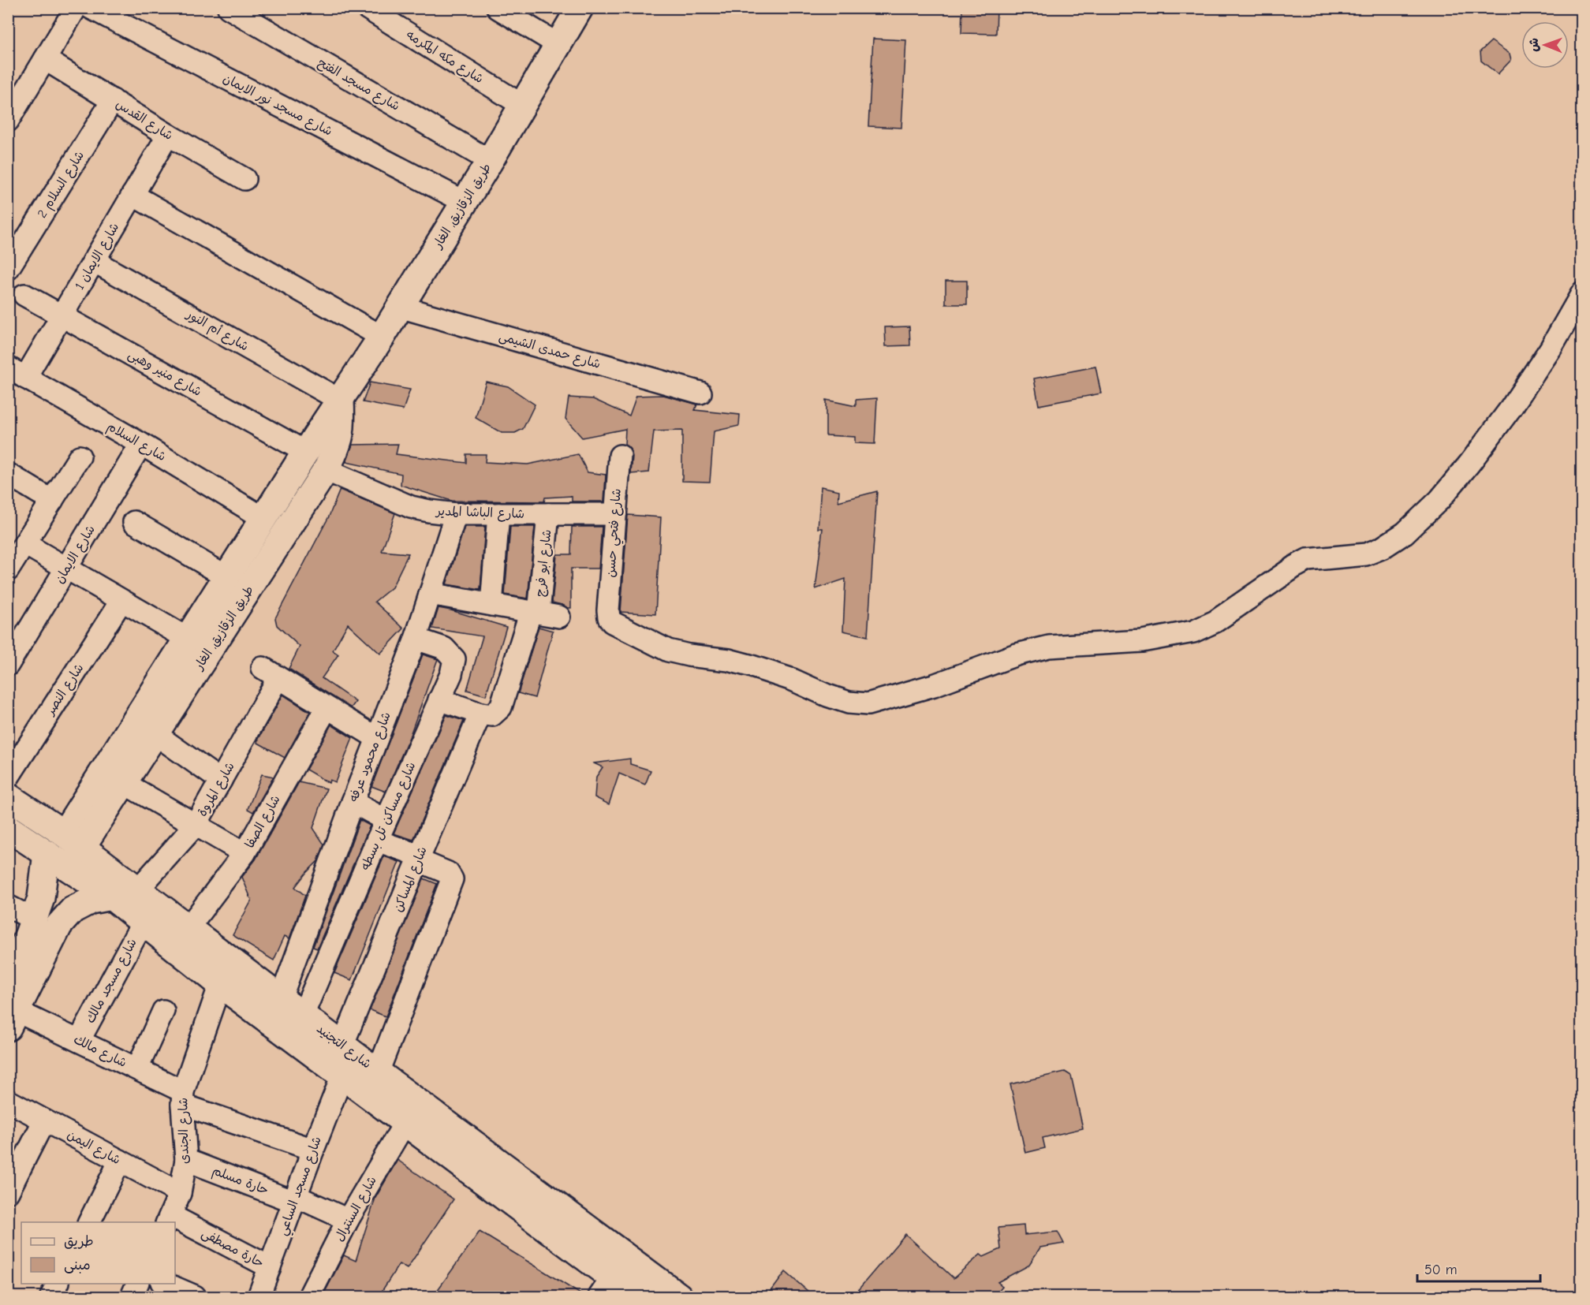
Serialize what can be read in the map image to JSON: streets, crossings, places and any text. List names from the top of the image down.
{
  "streets": {
    "main road": ["طريق الزقازيق, الغار", "شارع التجنيد"],
    "street": [
      "شارع مكه المكرمه",
      "شارع مسجد الفتح",
      "شارع مسجد نور الايمان",
      "شارع القدس",
      "شارع السلام 2",
      "شارع الايمان 1",
      "شارع أم النور",
      "شارع حمدى الشيمى",
      "شارع منير وهبى",
      "شارع السلام",
      "شارع الباشا المدير",
      "شارع فتحي حسن",
      "شارع الايمان",
      "شارع ابو فرج",
      "شارع النصر",
      "شارع محمود عرفه",
      "شارع المروة",
      "شارع مساكن تل بسطه",
      "شارع الصفا",
      "شارع المساكن",
      "شارع مسجد مالك",
      "شارع مالك",
      "شارع الجندى",
      "شارع اليمن",
      "حارة مسلم",
      "شارع مسجد الساعي",
      "شارع السنترال",
      "حارة مصطفى"
    ]
  },
  "crossings": [
    ["شارع مكه المكرمه", "طريق الزقازيق, الغار"],
    ["شارع مسجد الفتح", "طريق الزقازيق, الغار"],
    ["شارع مسجد نور الايمان", "طريق الزقازيق, الغار"],
    ["شارع القدس", "شارع السلام 2"],
    ["شارع القدس", "شارع الايمان 1"],
    ["طريق الزقازيق, الغار", "شارع أم النور"],
    ["طريق الزقازيق, الغار", "شارع حمدى الشيمى"],
    ["طريق الزقازيق, الغار", "شارع منير وهبى"],
    ["طريق الزقازيق, الغار", "شارع السلام"],
    ["طريق الزقازيق, الغار", "شارع الباشا المدير"],
    ["طريق الزقازيق, الغار", "شارع التجنيد"],
    ["شارع الايمان 1", "شارع أم النور"],
    ["شارع الايمان 1", "شارع منير وهبى"],
    ["شارع الايمان 1", "شارع السلام"],
    ["شارع السلام", "شارع الايمان"],
    ["شارع الباشا المدير", "شارع فتحي حسن"],
    ["شارع الباشا المدير", "شارع ابو فرج"],
    ["شارع الباشا المدير", "شارع محمود عرفه"],
    ["شارع ابو فرج", "شارع المساكن"],
    ["شارع محمود عرفه", "شارع مساكن تل بسطه"],
    ["شارع محمود عرفه", "شارع التجنيد"],
    ["شارع المروة", "شارع الصفا"],
    ["شارع المروة", "شارع التجنيد"],
    ["شارع مساكن تل بسطه", "شارع التجنيد"],
    ["شارع الصفا", "شارع التجنيد"],
    ["شارع المساكن", "شارع التجنيد"],
    ["شارع مسجد مالك", "شارع التجنيد"],
    ["شارع مسجد مالك", "شارع مالك"],
    ["شارع التجنيد", "شارع الجندى"],
    ["شارع التجنيد", "شارع مسجد الساعي"],
    ["شارع التجنيد", "شارع السنترال"],
    ["شارع مالك", "شارع الجندى"],
    ["شارع مالك", "شارع مسجد الساعي"],
    ["شارع الجندى", "شارع اليمن"],
    ["شارع الجندى", "حارة مسلم"],
    ["حارة مسلم", "شارع مسجد الساعي"],
    ["حارة مسلم", "شارع السنترال"],
    ["شارع مسجد الساعي", "حارة مصطفى"]
  ],
  "legend": ["طريق", "مبنى"],
  "scale_bar": "50 m",
  "north": "left"
}
